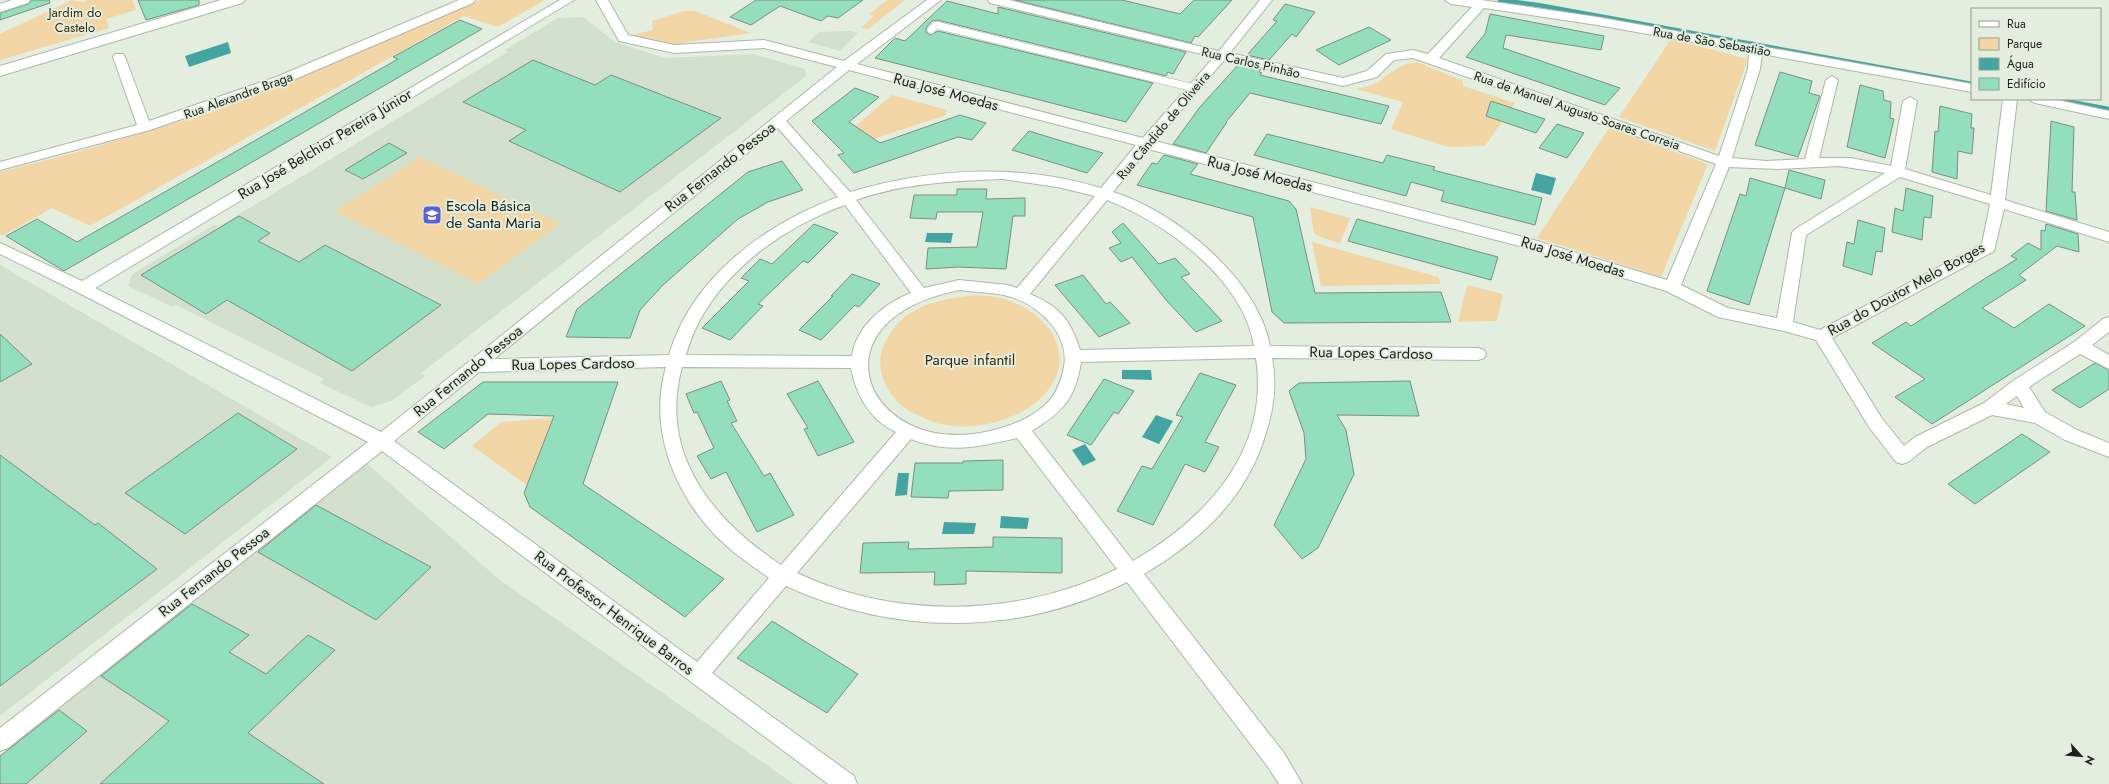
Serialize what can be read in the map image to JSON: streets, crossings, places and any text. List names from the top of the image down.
{
  "streets": {
    "street": [
      "Rua de São Sebastião",
      "Rua Carlos Pinhão",
      "Rua José Moedas",
      "Rua Alexandre Braga",
      "Rua de Manuel Augusto Soares Correia",
      "Rua Cândido de Oliveira",
      "Rua José Belchior Pereira Júnior",
      "Rua Fernando Pessoa",
      "Rua do Doutor Melo Borges",
      "Rua Lopes Cardoso",
      "Rua Professor Henrique Barros"
    ]
  },
  "crossings": [
    ["Rua Carlos Pinhão", "Rua de Manuel Augusto Soares Correia"],
    ["Rua Carlos Pinhão", "Rua Cândido de Oliveira"],
    ["Rua José Moedas", "Rua Cândido de Oliveira"],
    ["Rua José Moedas", "Rua Fernando Pessoa"],
    ["Rua José Moedas", "Rua do Doutor Melo Borges"],
    ["Rua de Manuel Augusto Soares Correia", "Rua do Doutor Melo Borges"],
    ["Rua José Belchior Pereira Júnior", "Rua Professor Henrique Barros"],
    ["Rua Fernando Pessoa", "Rua Lopes Cardoso"],
    ["Rua Fernando Pessoa", "Rua Professor Henrique Barros"]
  ],
  "parks": ["Jardim do Castelo", "Parque infantil"],
  "places": {
    "school or university": ["Escola Básica de Santa Maria"]
  },
  "legend": [
    "Rua",
    "Parque",
    "Água",
    "Edifício"
  ],
  "north": "bottom right"
}
